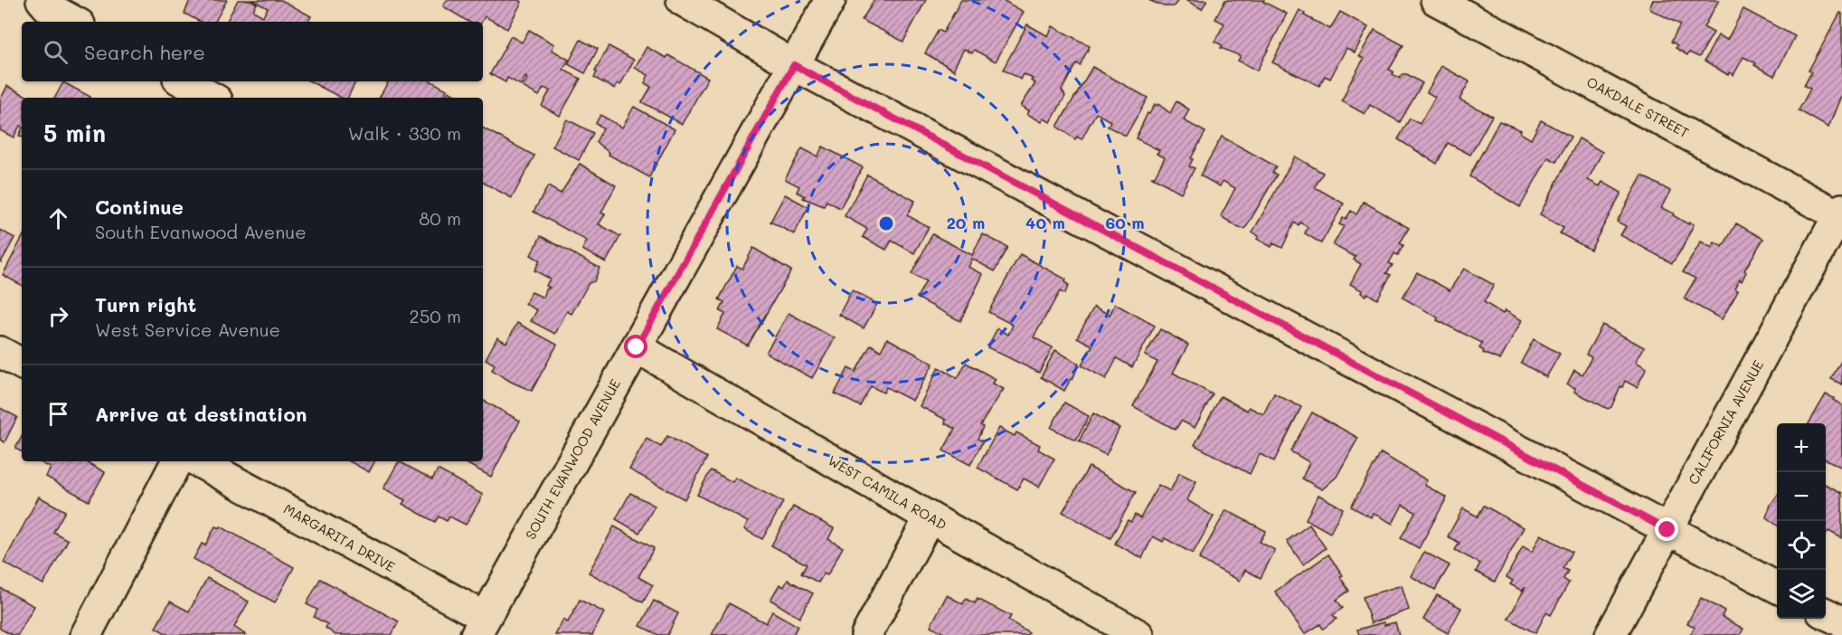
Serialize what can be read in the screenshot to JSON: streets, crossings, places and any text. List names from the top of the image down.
{
  "streets": {
    "street": [
      "OAKDALE STREET",
      "CALIFORNIA AVENUE",
      "SOUTH EVANWOOD AVENUE",
      "WEST CAMILA ROAD",
      "MARGARITA DRIVE"
    ]
  },
  "crossings": [
    ["OAKDALE STREET", "CALIFORNIA AVENUE"],
    ["SOUTH EVANWOOD AVENUE", "WEST CAMILA ROAD"],
    ["SOUTH EVANWOOD AVENUE", "MARGARITA DRIVE"]
  ],
  "page": {
    "search": "Search here",
    "heading": ["5 min", "Walk · 330 m"],
    "list": [
      ["Continue", "South Evanwood Avenue", "80 m"],
      ["Turn right", "West Service Avenue", "250 m"],
      "Arrive at destination"
    ],
    "map_buttons": ["+", "−"]
  },
  "rings": ["20 m", "40 m", "60 m"]
}
